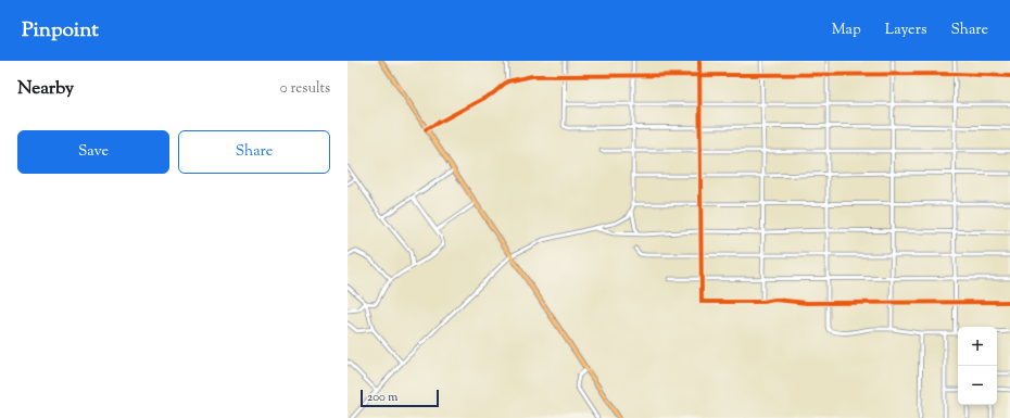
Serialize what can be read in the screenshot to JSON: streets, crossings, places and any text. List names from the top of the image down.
{
  "scale_bar": "200 m",
  "page": {
    "header": "Pinpoint",
    "nav": ["Map", "Layers", "Share"],
    "heading": ["Nearby", "0 results"],
    "buttons": ["Save", "Share"],
    "map_buttons": ["+", "−"],
    "scale": "200 m"
  }
}
